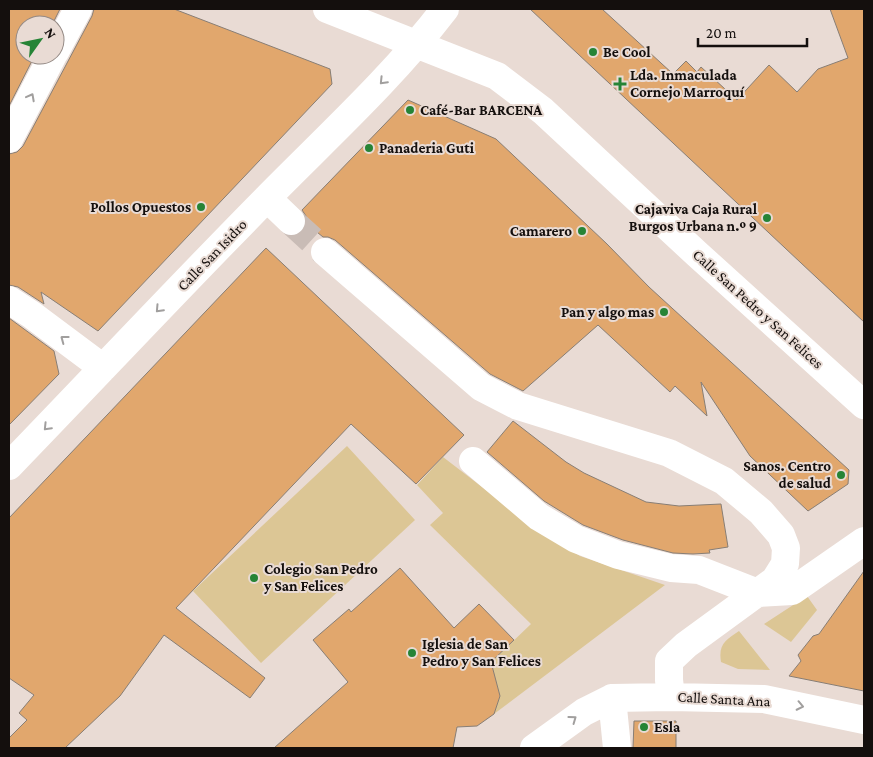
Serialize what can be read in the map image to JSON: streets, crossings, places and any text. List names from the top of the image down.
{
  "streets": {
    "street": ["Calle San Isidro", "Calle San Pedro y San Felices", "Calle Santa Ana"]
  },
  "crossings": [
    ["Calle San Isidro", "Calle San Pedro y San Felices"]
  ],
  "one_way": ["Calle San Isidro"],
  "places": {
    "other": [
      "Be Cool",
      "Café-Bar BARCENA",
      "Panaderia Guti",
      "Pollos Opuestos",
      "Cajaviva Caja Rural Burgos Urbana n.º 9",
      "Camarero",
      "Pan y algo mas",
      "Sanos. Centro de salud",
      "Colegio San Pedro y San Felices",
      "Iglesia de San Pedro y San Felices",
      "Esla"
    ],
    "health": ["Lda. Inmaculada Cornejo Marroquí"]
  },
  "scale_bar": "20 m",
  "north": "top right"
}
